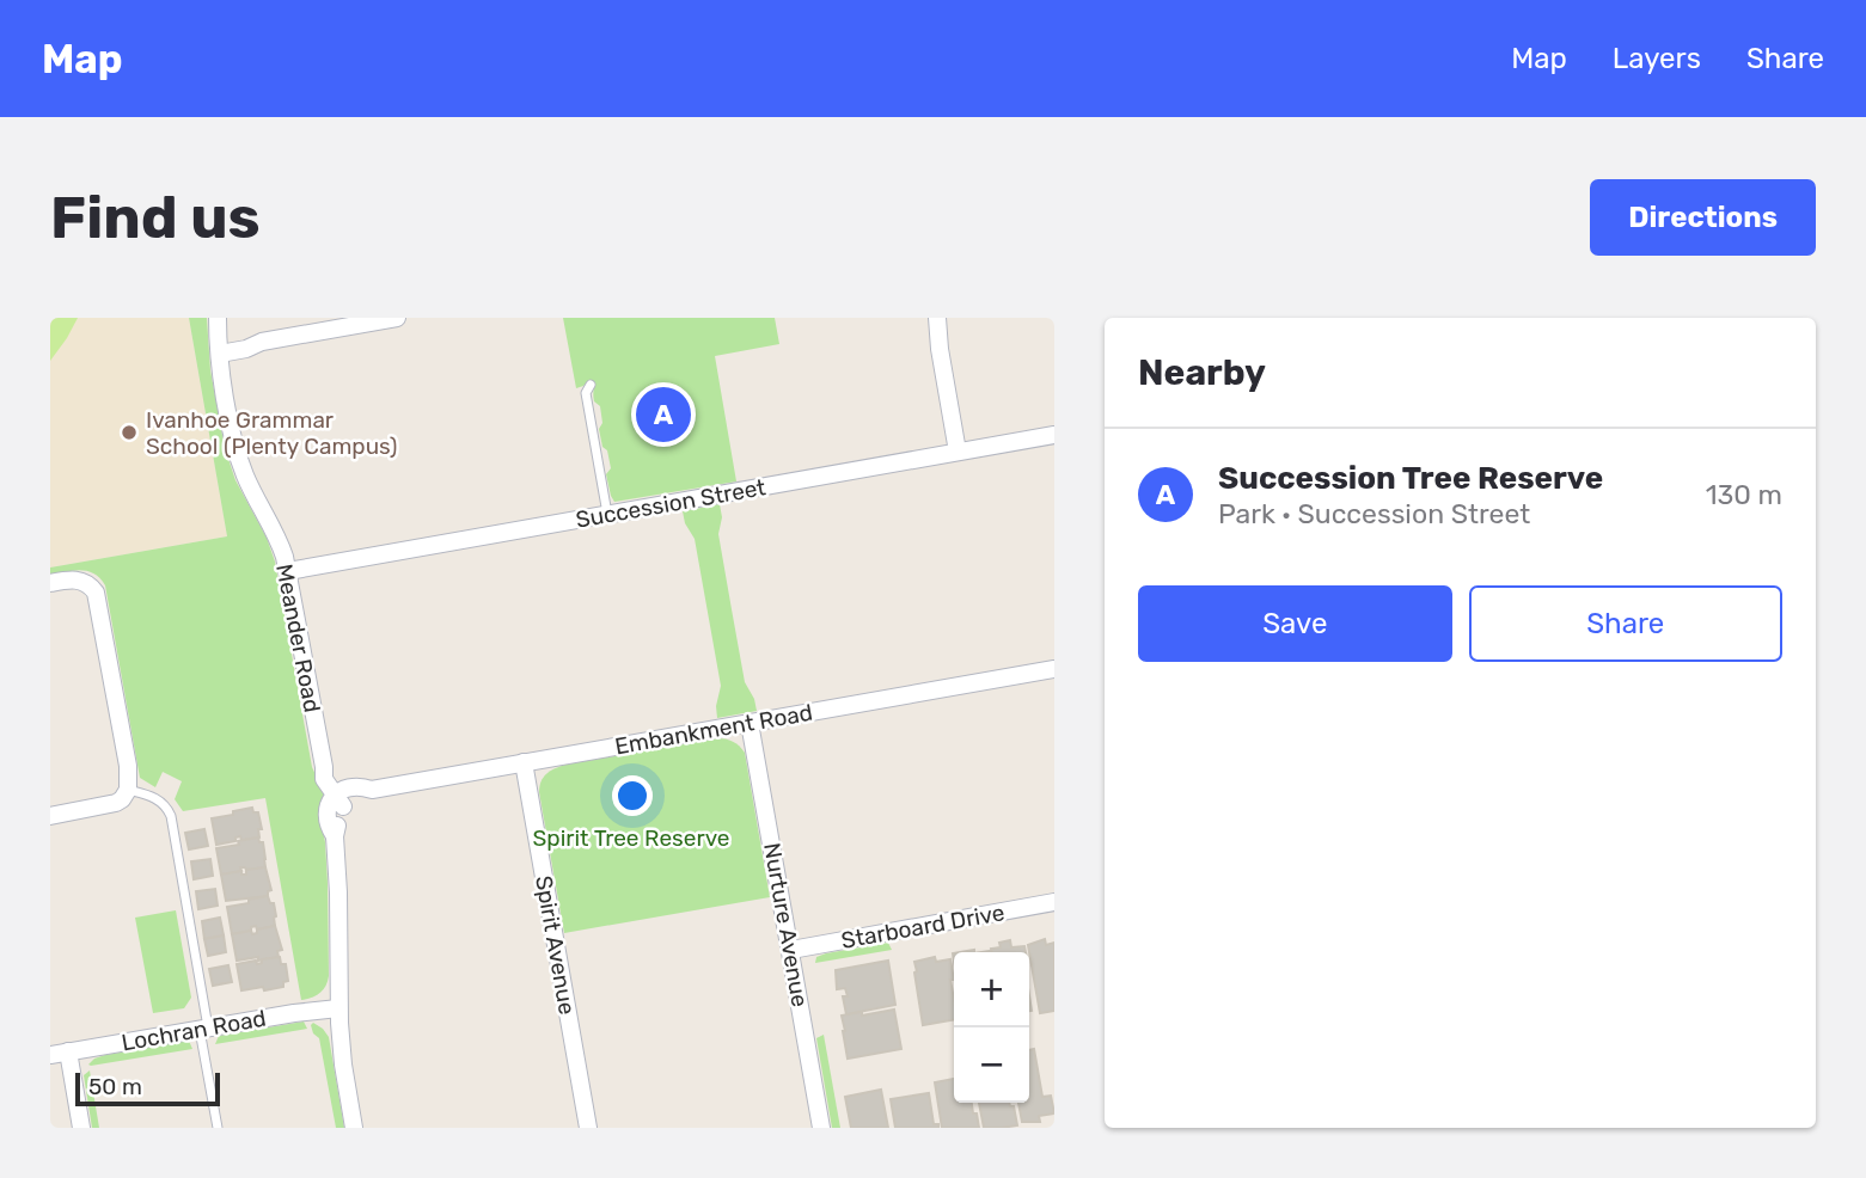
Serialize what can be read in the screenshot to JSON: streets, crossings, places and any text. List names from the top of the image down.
{
  "streets": {
    "street": [
      "Succession Street",
      "Meander Road",
      "Embankment Road",
      "Nurture Avenue",
      "Starboard Drive",
      "Spirit Avenue",
      "Lochran Road"
    ]
  },
  "crossings": [
    ["Succession Street", "Meander Road"],
    ["Meander Road", "Embankment Road"],
    ["Meander Road", "Lochran Road"],
    ["Embankment Road", "Nurture Avenue"],
    ["Embankment Road", "Spirit Avenue"],
    ["Nurture Avenue", "Starboard Drive"]
  ],
  "parks": ["Spirit Tree Reserve"],
  "places": ["Ivanhoe Grammar School (Plenty Campus)"],
  "scale_bar": "50 m",
  "page": {
    "header": "Map",
    "nav": ["Map", "Layers", "Share"],
    "buttons": [
      "Directions",
      ["Save", "Share"]
    ],
    "title": "Find us",
    "heading": "Nearby",
    "pins": "A",
    "list": [
      {
        "mark": "A",
        "name": "Succession Tree Reserve",
        "note": "Park · Succession Street",
        "value": "130 m"
      }
    ],
    "map_buttons": ["+", "−"],
    "scale": "50 m"
  }
}
